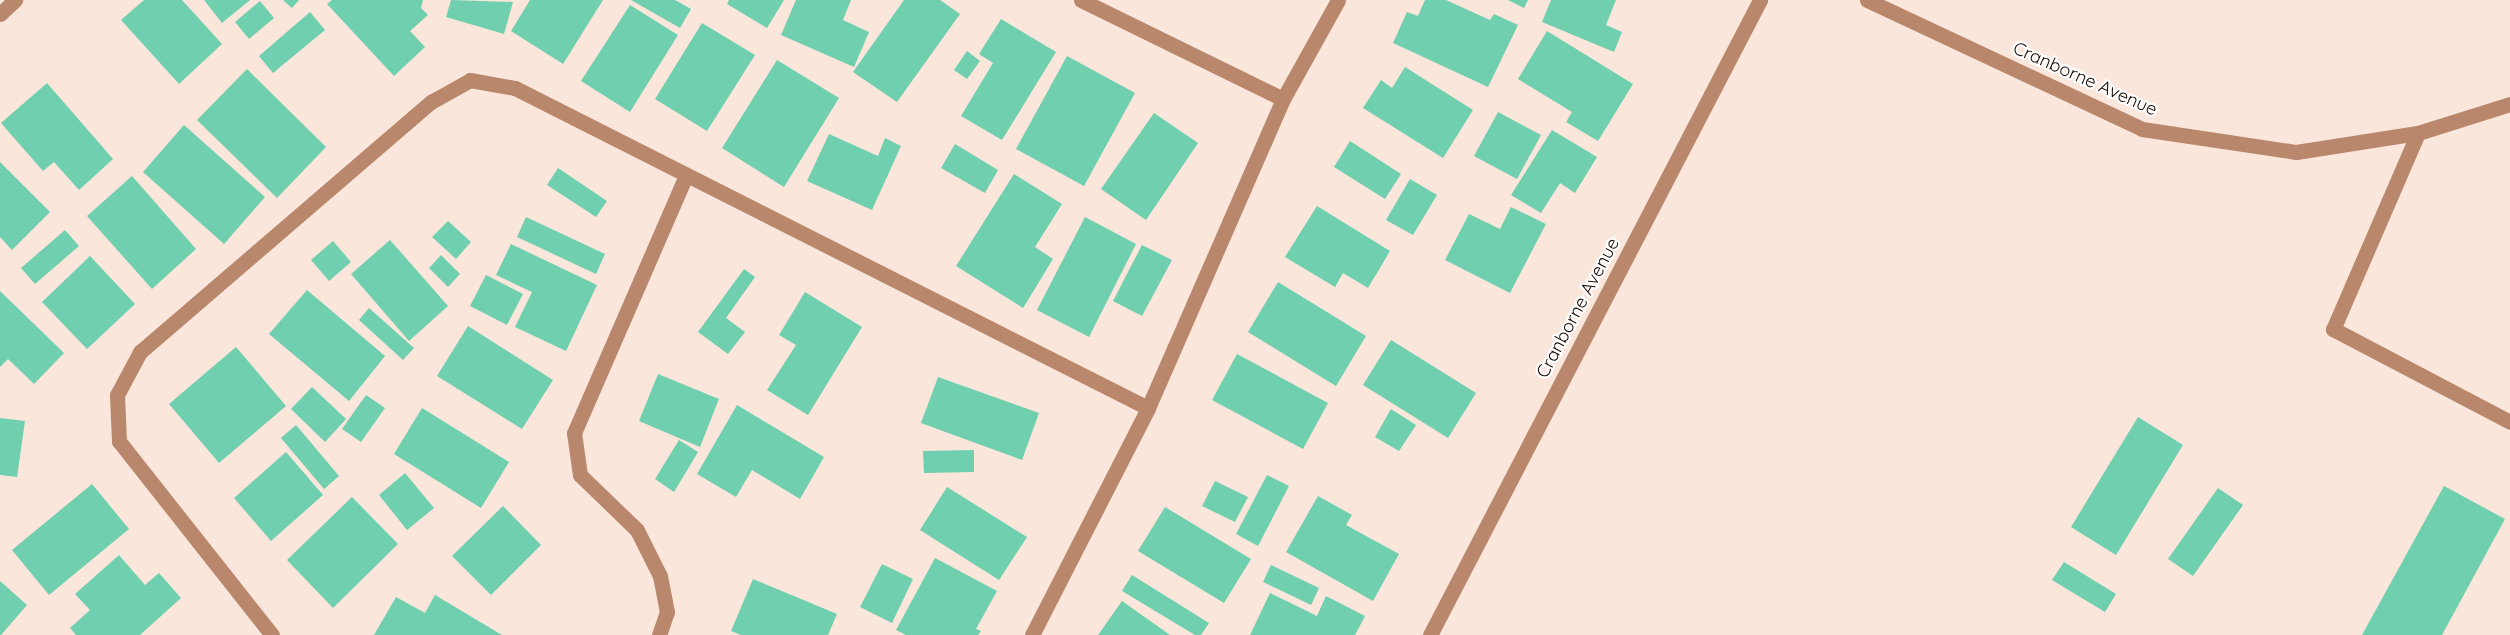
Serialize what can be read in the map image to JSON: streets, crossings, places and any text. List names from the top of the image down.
{
  "streets": {
    "street": ["Cranborne Avenue"]
  }
}
